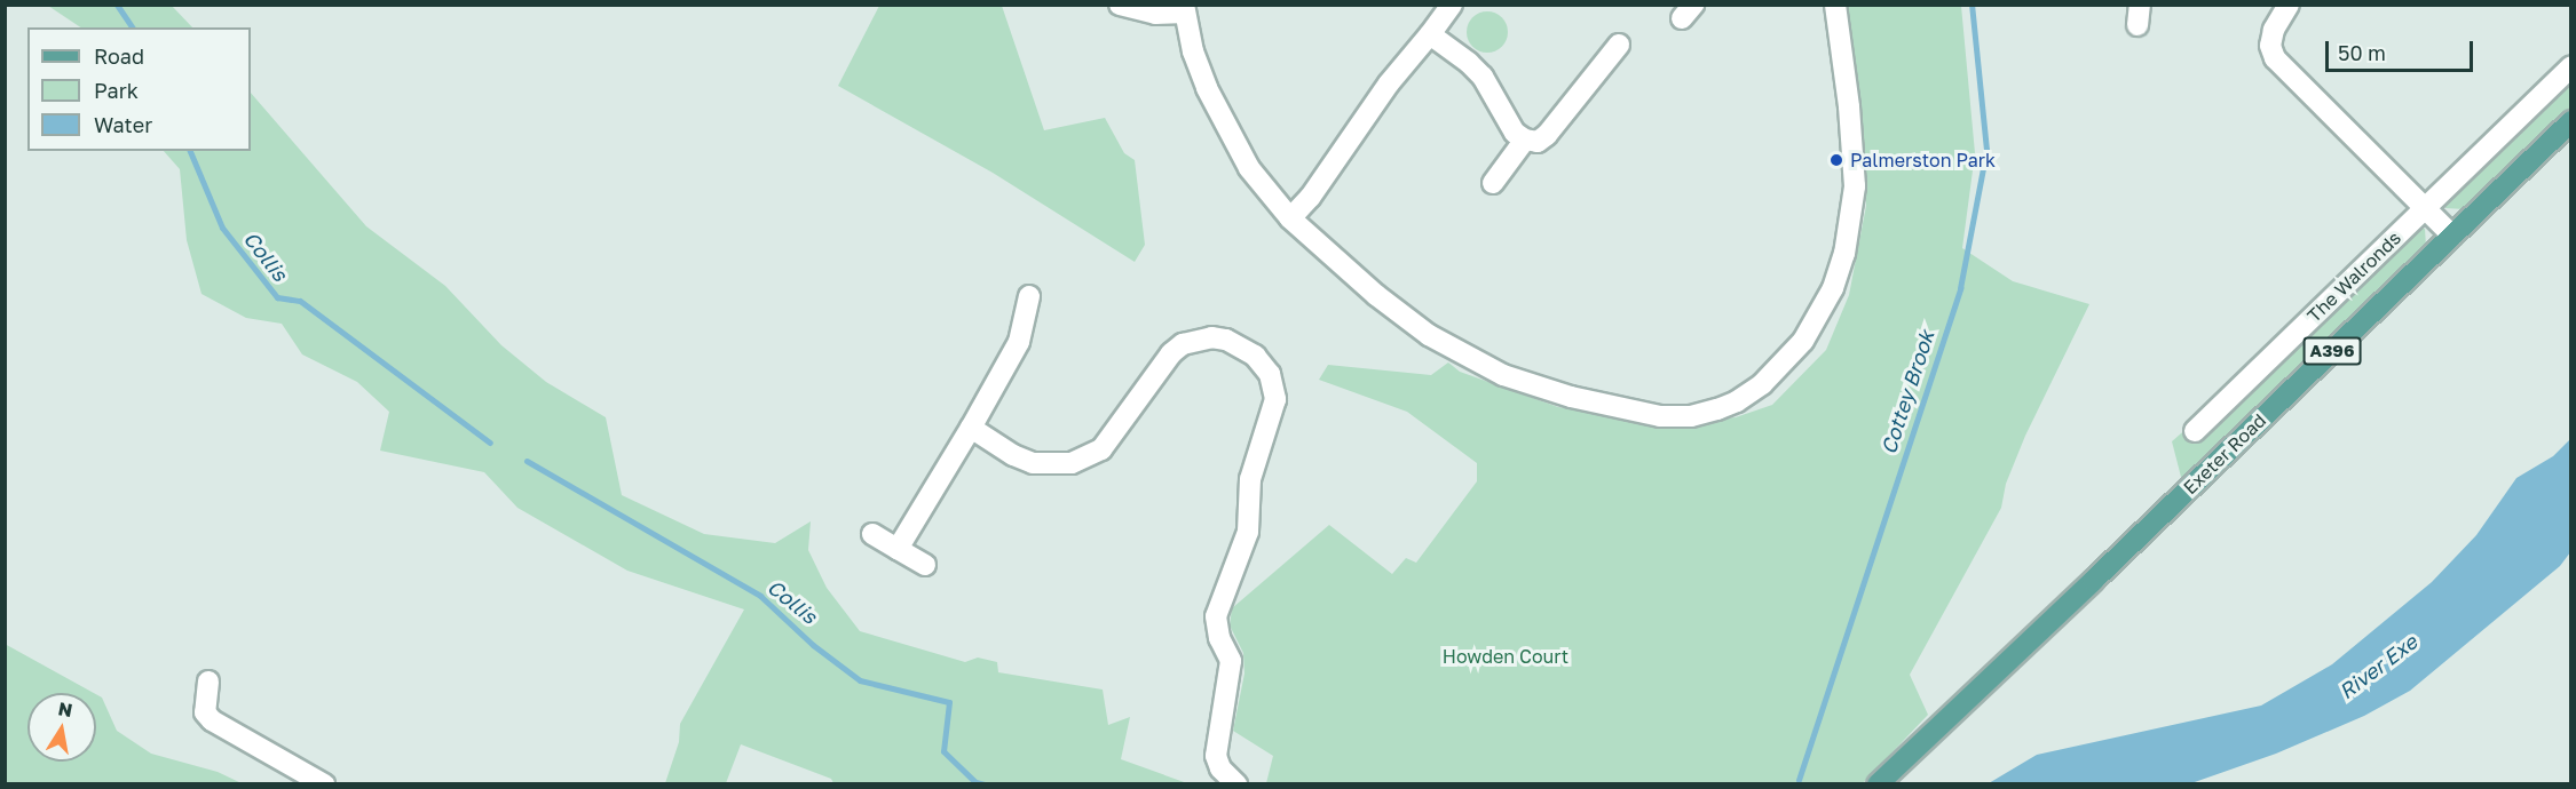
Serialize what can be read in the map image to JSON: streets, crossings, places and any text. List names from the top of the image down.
{
  "streets": {
    "main road": ["A396", "Exeter Road"],
    "street": ["The Walronds"]
  },
  "water": ["Collis", "Cottey Brook", "River Exe"],
  "parks": ["Howden Court"],
  "places": ["Palmerston Park"],
  "legend": ["Road", "Park", "Water"],
  "scale_bar": "50 m",
  "north": "top"
}
